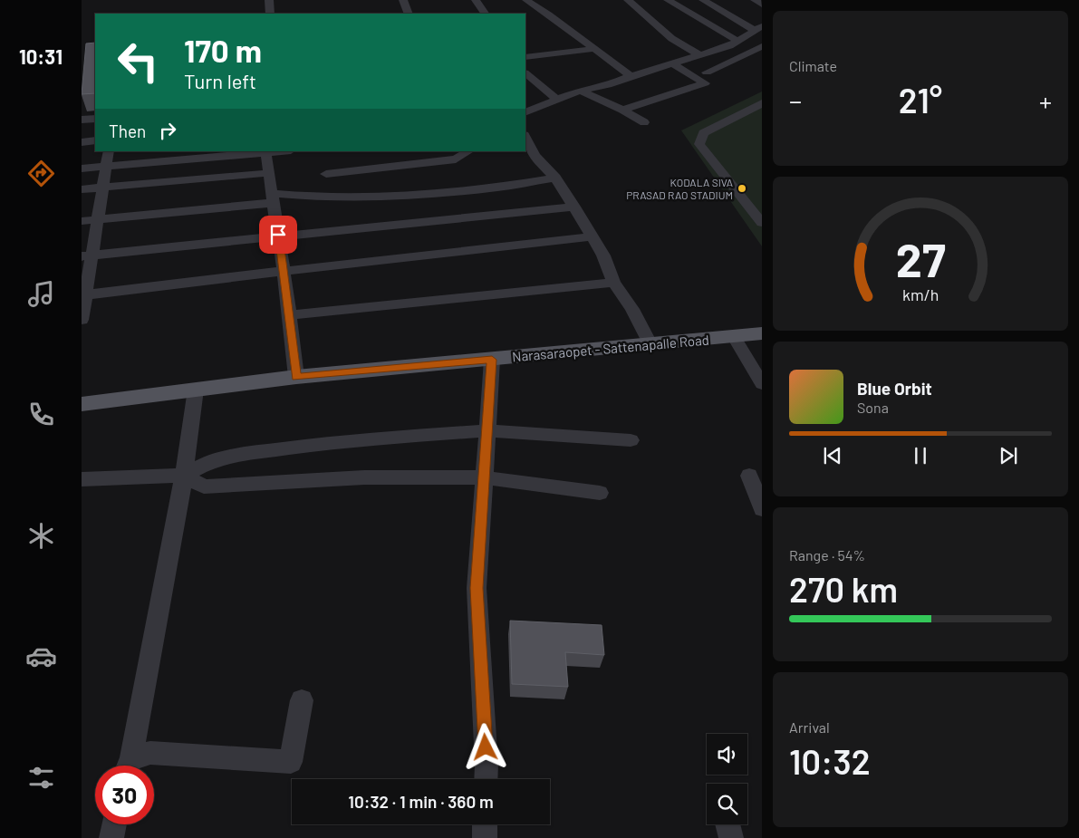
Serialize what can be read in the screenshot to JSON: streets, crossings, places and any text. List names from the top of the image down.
{
  "streets": {
    "main road": ["Narasaraopet - Sattenapalle Road"]
  },
  "places": ["KODALA SIVA PRASAD RAO STADIUM"],
  "page": {
    "tabs": "10:31",
    "tile": [
      "Climate",
      ["Range · 54%", "270 km"],
      ["Arrival", "10:32"]
    ],
    "turn": ["170 m", "Turn left"],
    "heat": ["−", "21°", "+"],
    "then": "Then",
    "song": ["Blue Orbit", "Sona"],
    "limit": "30",
    "trip": "10:32 · 1 min · 360 m",
    "gauge": ["27", "km/h"]
  }
}
